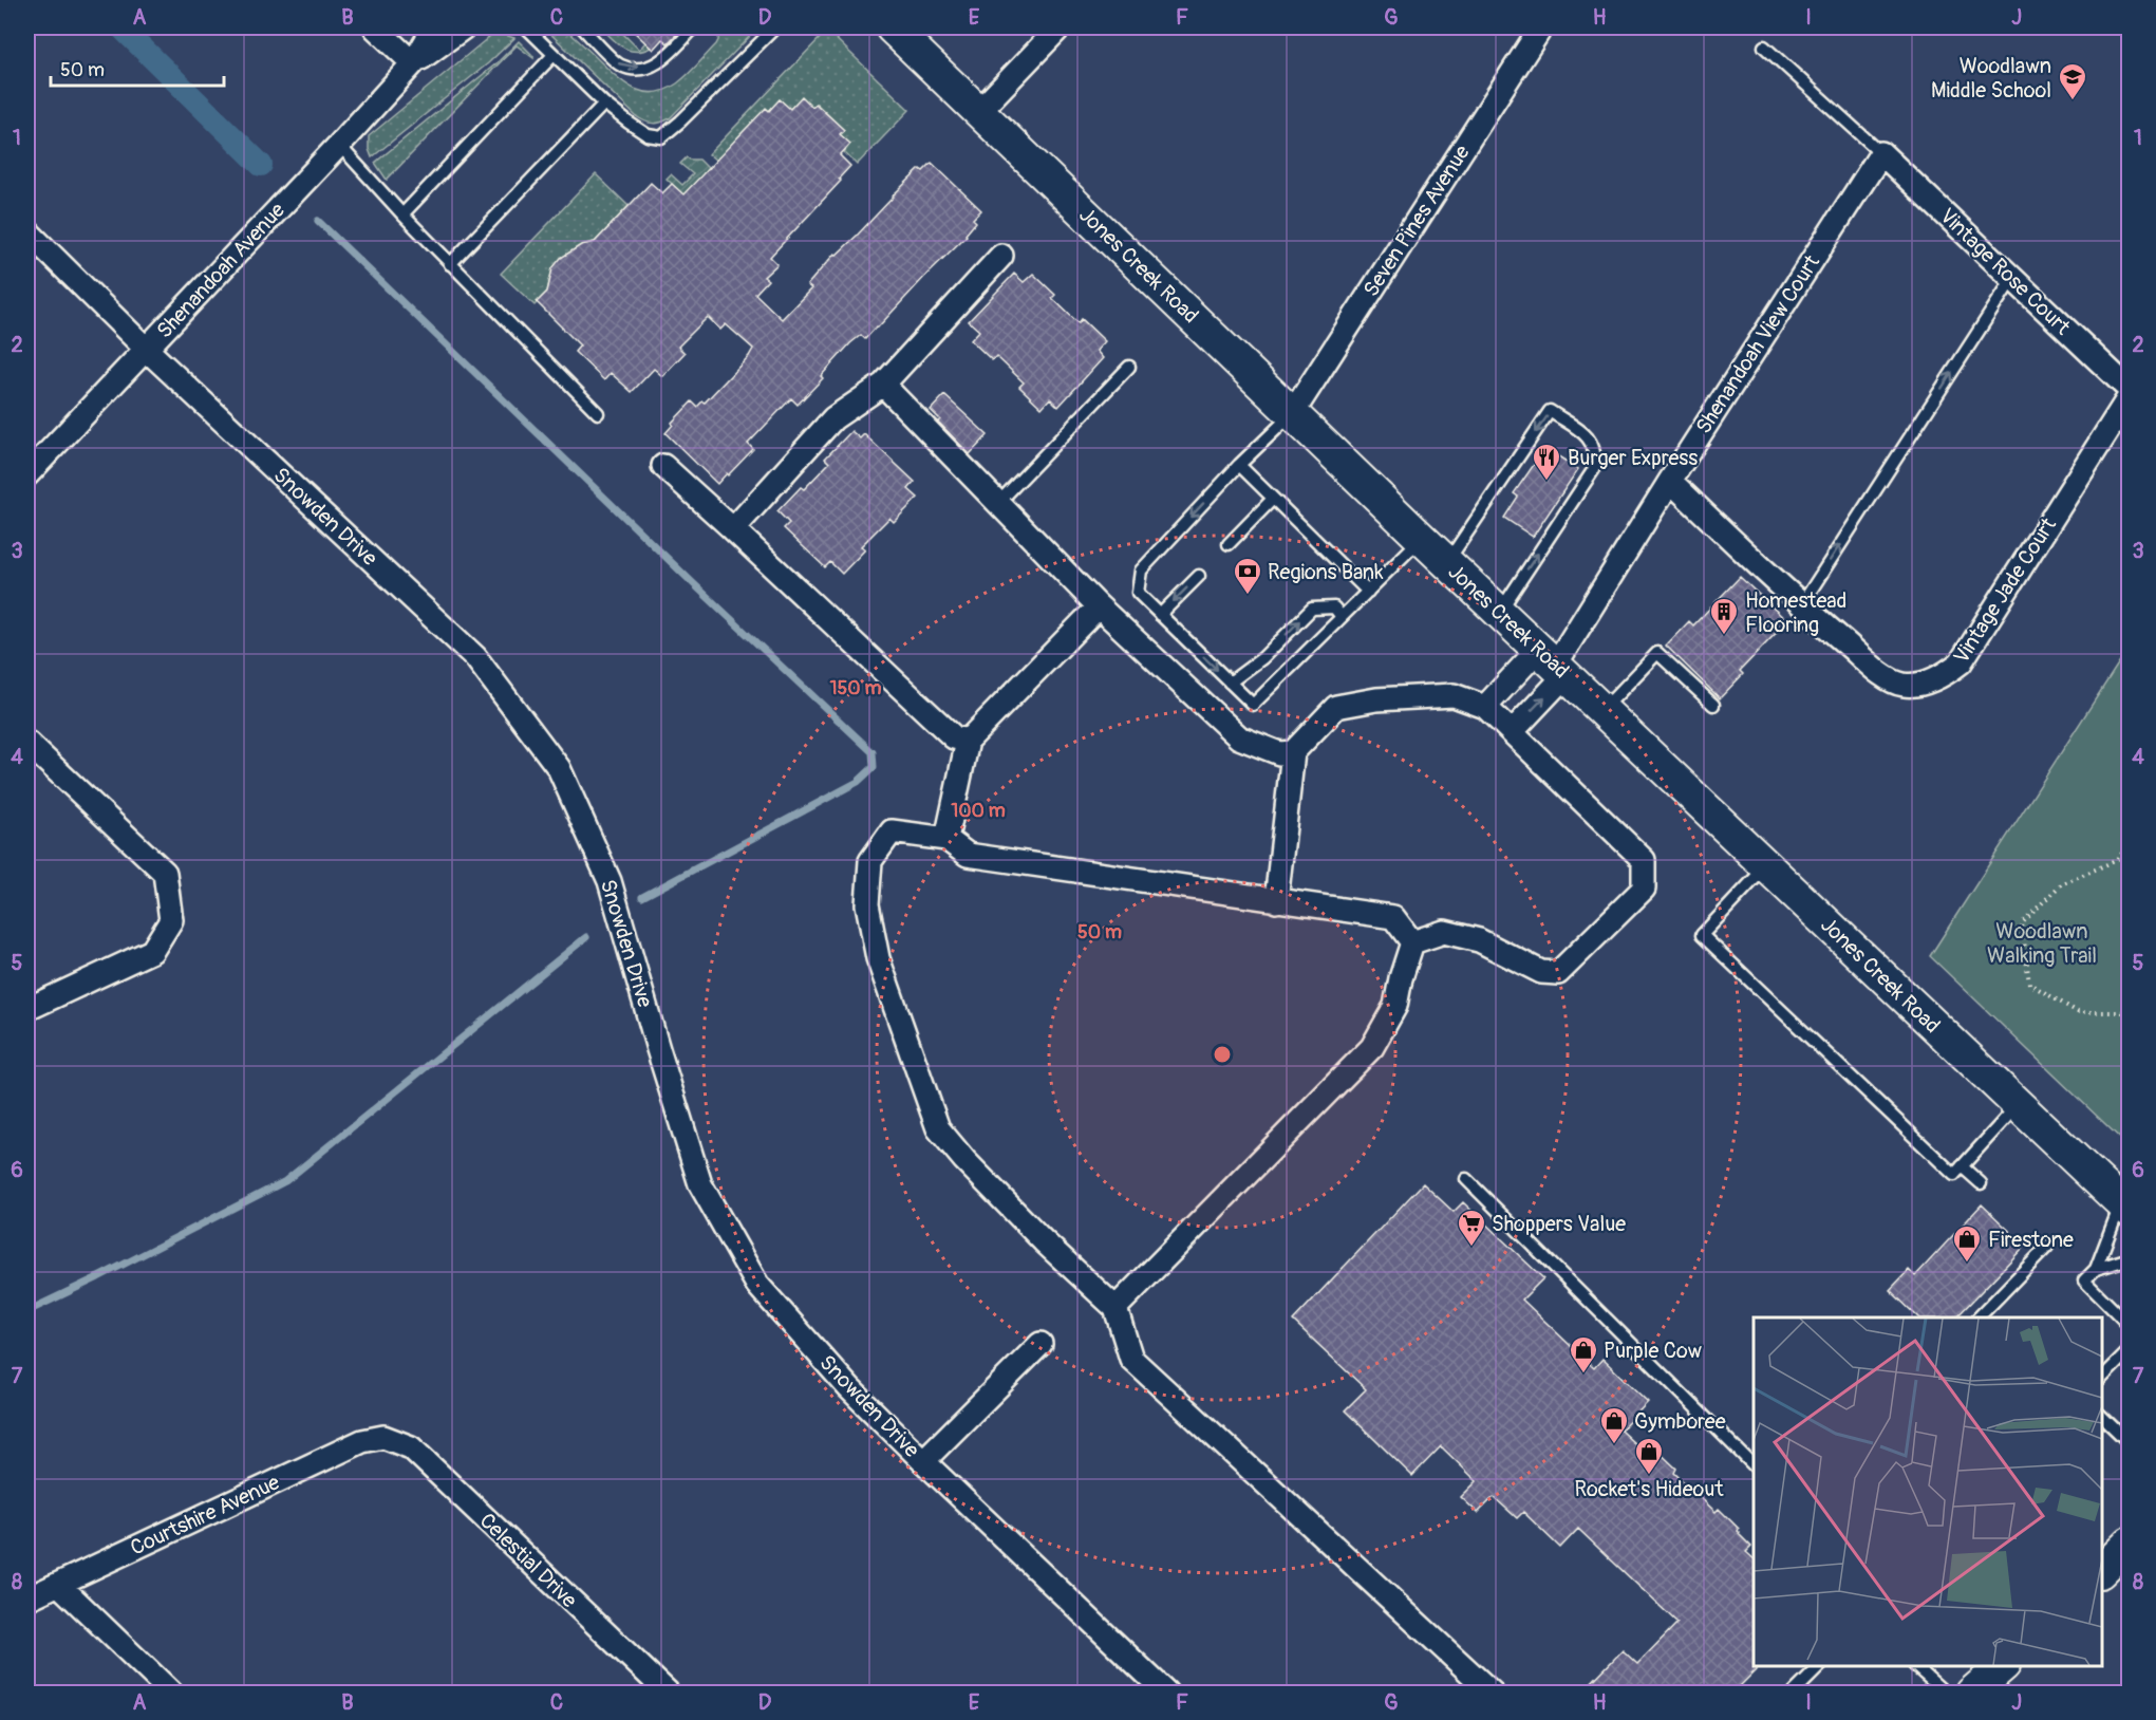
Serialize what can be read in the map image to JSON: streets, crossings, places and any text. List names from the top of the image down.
{
  "streets": {
    "main road": ["Jones Creek Road"],
    "street": [
      "Seven Pines Avenue",
      "Shenandoah Avenue",
      "Vintage Rose Court",
      "Shenandoah View Court",
      "Snowden Drive",
      "Vintage Jade Court",
      "Courtshire Avenue",
      "Celestial Drive"
    ]
  },
  "crossings": [
    ["Seven Pines Avenue", "Jones Creek Road"],
    ["Jones Creek Road", "Shenandoah View Court"],
    ["Shenandoah Avenue", "Snowden Drive"],
    ["Vintage Rose Court", "Shenandoah View Court"],
    ["Shenandoah View Court", "Vintage Jade Court"],
    ["Courtshire Avenue", "Celestial Drive"]
  ],
  "parks": ["Woodlawn Walking Trail"],
  "places": {
    "school or university": ["Woodlawn Middle School"],
    "restaurant": ["Burger Express"],
    "bank": ["Regions Bank"],
    "building": ["Homestead Flooring"],
    "supermarket": ["Shoppers Value"],
    "shop": [
      "Firestone",
      "Purple Cow",
      "Gymboree",
      "Rocket's Hideout"
    ]
  },
  "scale_bar": "50 m",
  "grid": {
    "columns": [
      "A",
      "B",
      "C",
      "D",
      "E",
      "F",
      "G",
      "H",
      "I",
      "J"
    ],
    "rows": [
      "1",
      "2",
      "3",
      "4",
      "5",
      "6",
      "7",
      "8"
    ]
  },
  "rings": ["150 m", "100 m", "50 m"]
}
